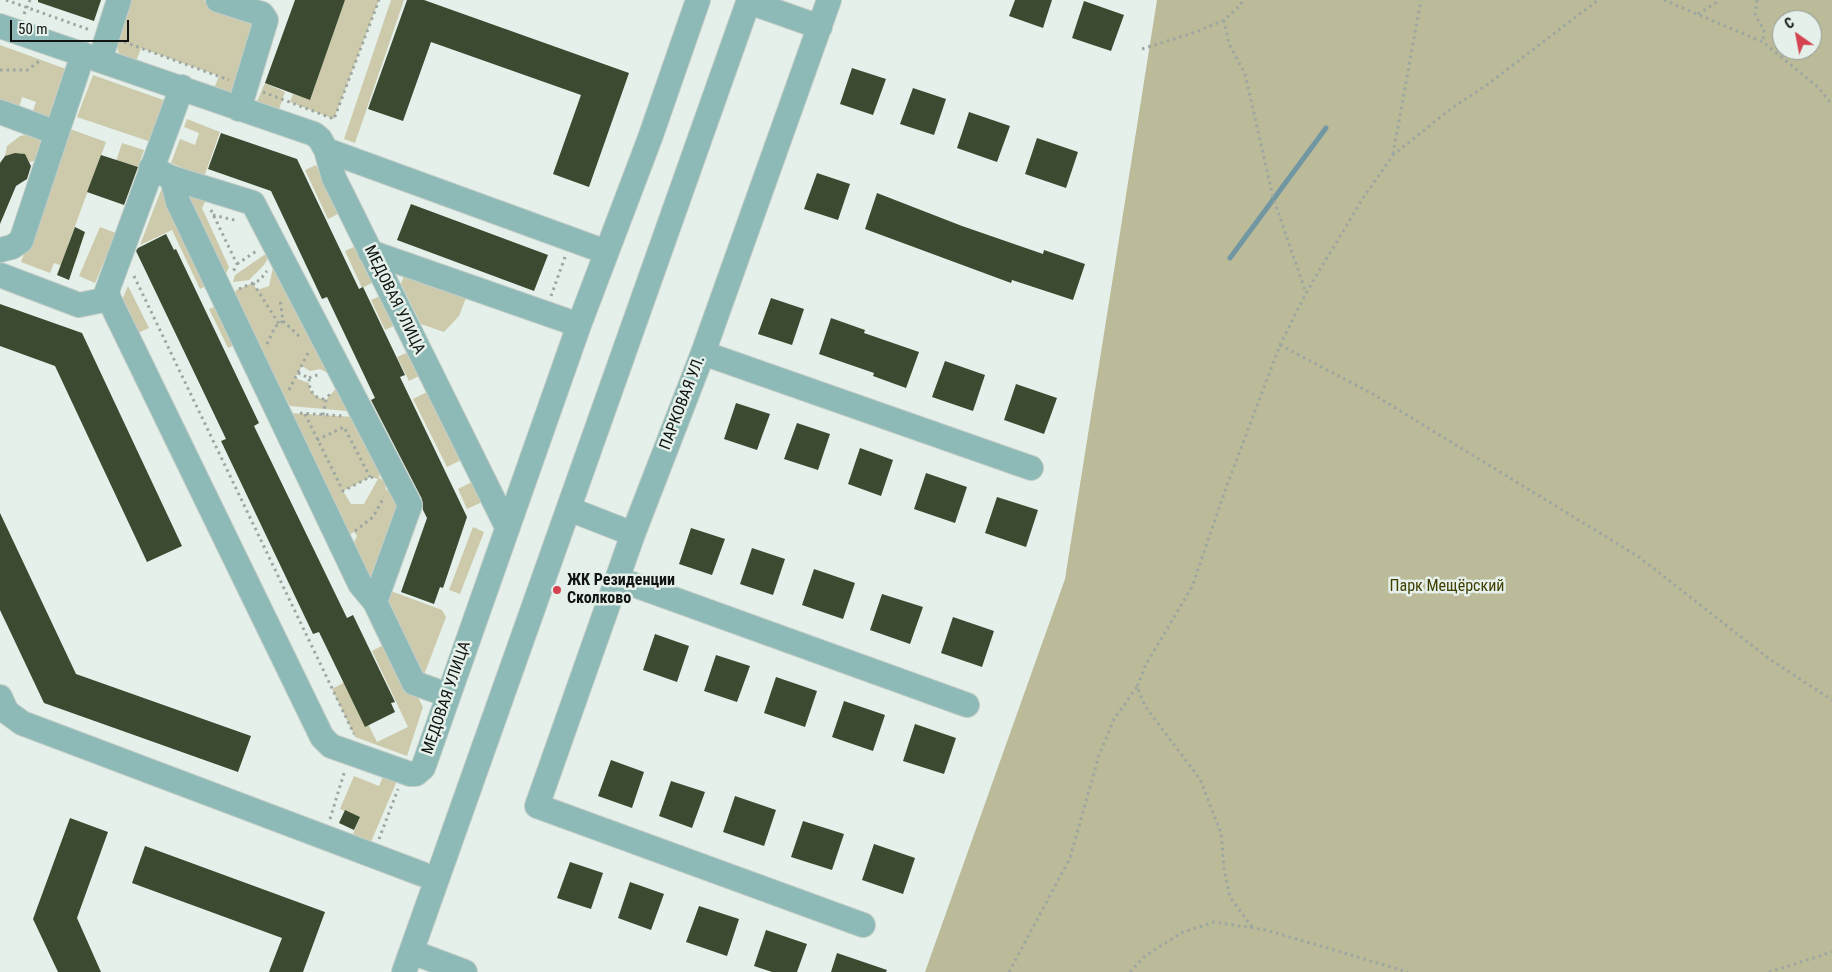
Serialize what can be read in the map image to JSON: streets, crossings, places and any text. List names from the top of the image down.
{
  "streets": {
    "street": ["МЕДОВАЯ УЛИЦА", "ПАРКОВАЯ УЛ."]
  },
  "parks": ["Парк Мещёрский"],
  "places": ["ЖК Резиденции Сколково"],
  "scale_bar": "50 m",
  "north": "top left"
}
